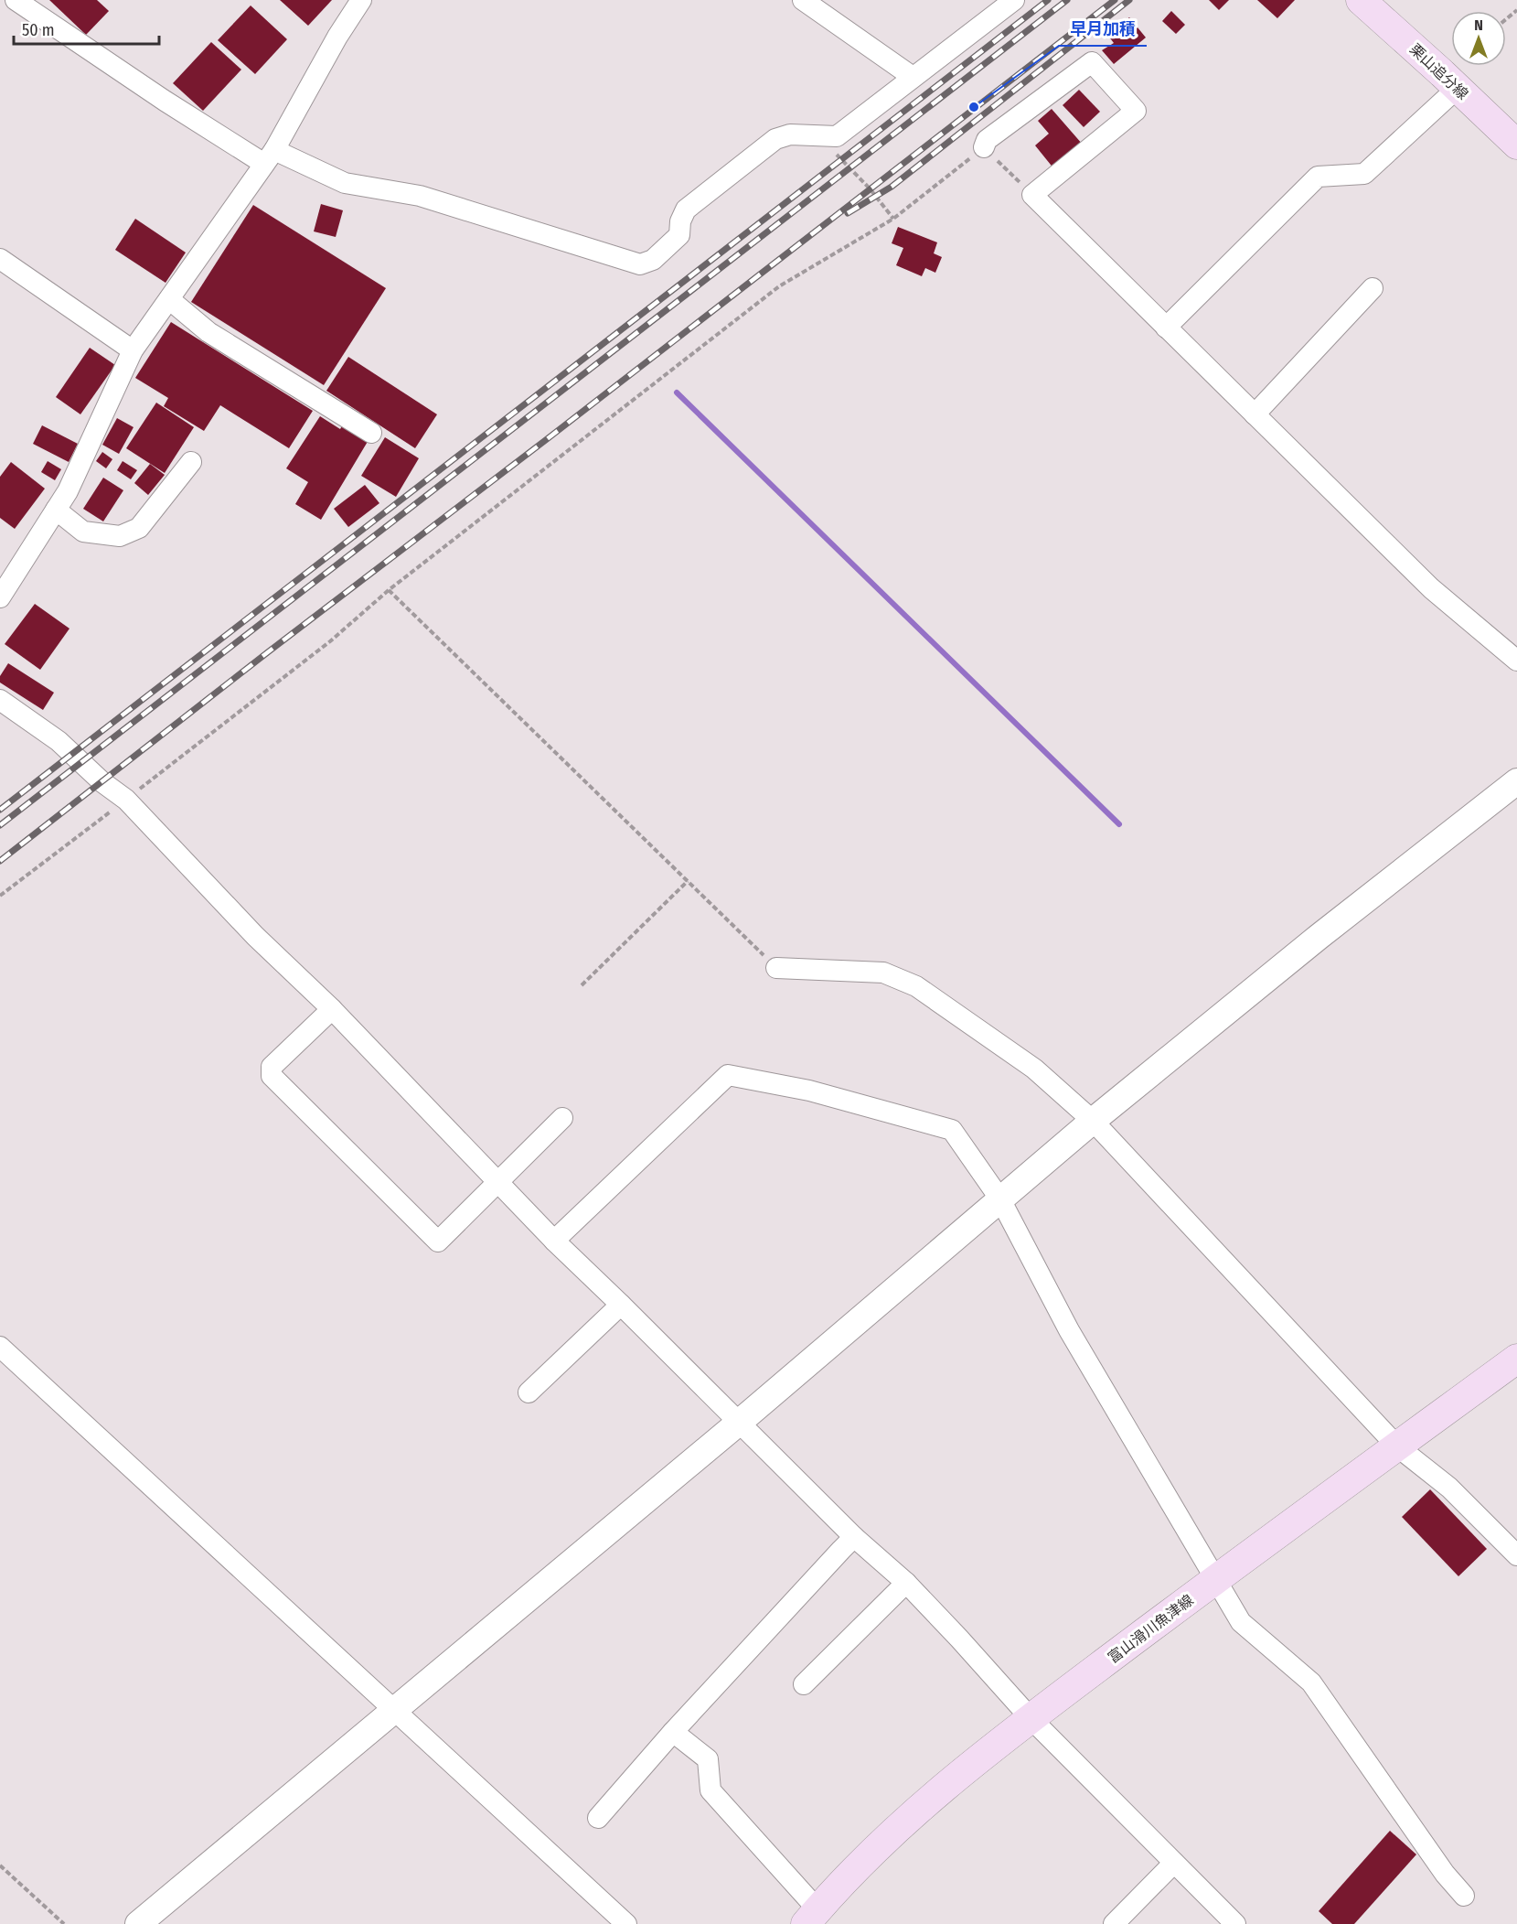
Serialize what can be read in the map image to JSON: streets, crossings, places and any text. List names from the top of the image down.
{
  "streets": {
    "main road": ["栗山追分線", "富山滑川魚津線"]
  },
  "places": ["早月加積"],
  "scale_bar": "50 m",
  "north": "top"
}
